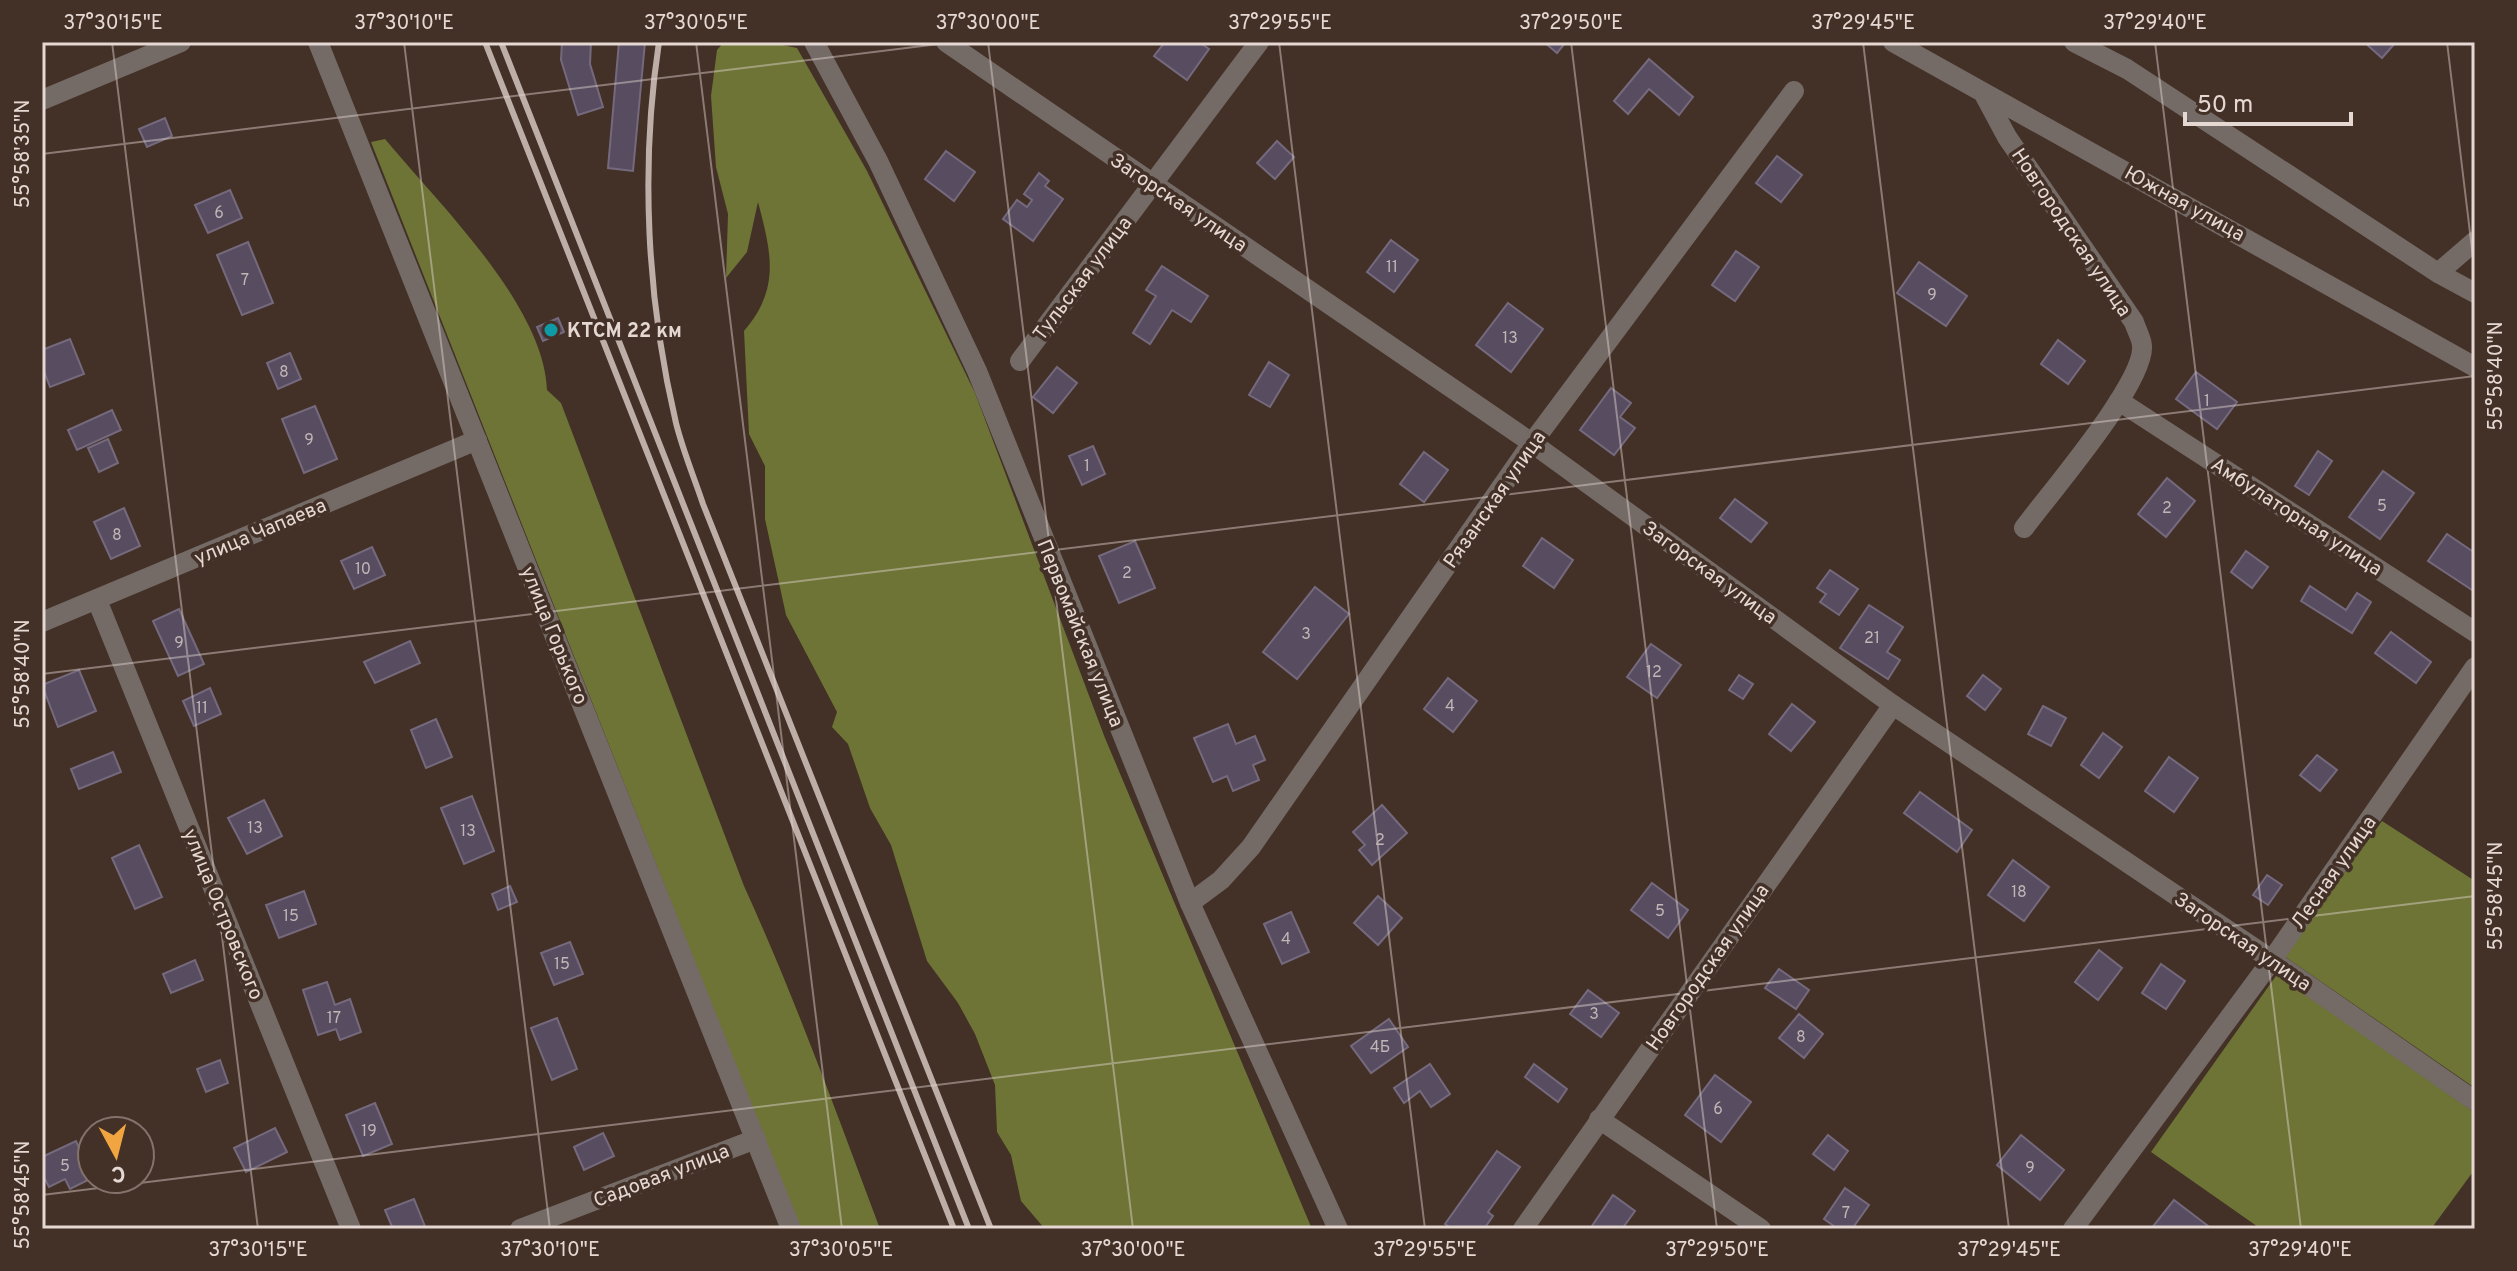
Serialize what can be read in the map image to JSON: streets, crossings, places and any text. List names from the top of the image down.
{
  "streets": {
    "street": [
      "Загорская улица",
      "Южная улица",
      "Новгородская улица",
      "Тульская улица",
      "Рязанская улица",
      "Амбулаторная улица",
      "улица Чапаева",
      "Первомайская улица",
      "улица Горького",
      "Лесная улица",
      "улица Островского",
      "Садовая улица"
    ]
  },
  "crossings": [
    ["Загорская улица", "Новгородская улица"],
    ["Загорская улица", "Тульская улица"],
    ["Загорская улица", "Рязанская улица"],
    ["Загорская улица", "Лесная улица"],
    ["Южная улица", "Новгородская улица"],
    ["Новгородская улица", "Амбулаторная улица"],
    ["Рязанская улица", "Первомайская улица"],
    ["улица Чапаева", "улица Горького"],
    ["улица Чапаева", "улица Островского"],
    ["улица Горького", "Садовая улица"]
  ],
  "places": ["КТСМ 22 км"],
  "house_numbers": [
    "6",
    "11",
    "7",
    "9",
    "13",
    "8",
    "1",
    "9",
    "1",
    "5",
    "2",
    "8",
    "10",
    "2",
    "3",
    "21",
    "9",
    "12",
    "4",
    "11",
    "13",
    "13",
    "2",
    "18",
    "5",
    "15",
    "4",
    "15",
    "3",
    "17",
    "8",
    "4Б",
    "6",
    "19",
    "5",
    "9",
    "7"
  ],
  "scale_bar": "50 m",
  "north": "bottom",
  "coordinates": [
    "37°30'15\"E",
    "37°30'10\"E",
    "37°30'05\"E",
    "37°30'00\"E",
    "37°29'55\"E",
    "37°29'50\"E",
    "37°29'45\"E",
    "37°29'40\"E",
    "55°58'35\"N",
    "55°58'40\"N",
    "55°58'45\"N"
  ]
}
